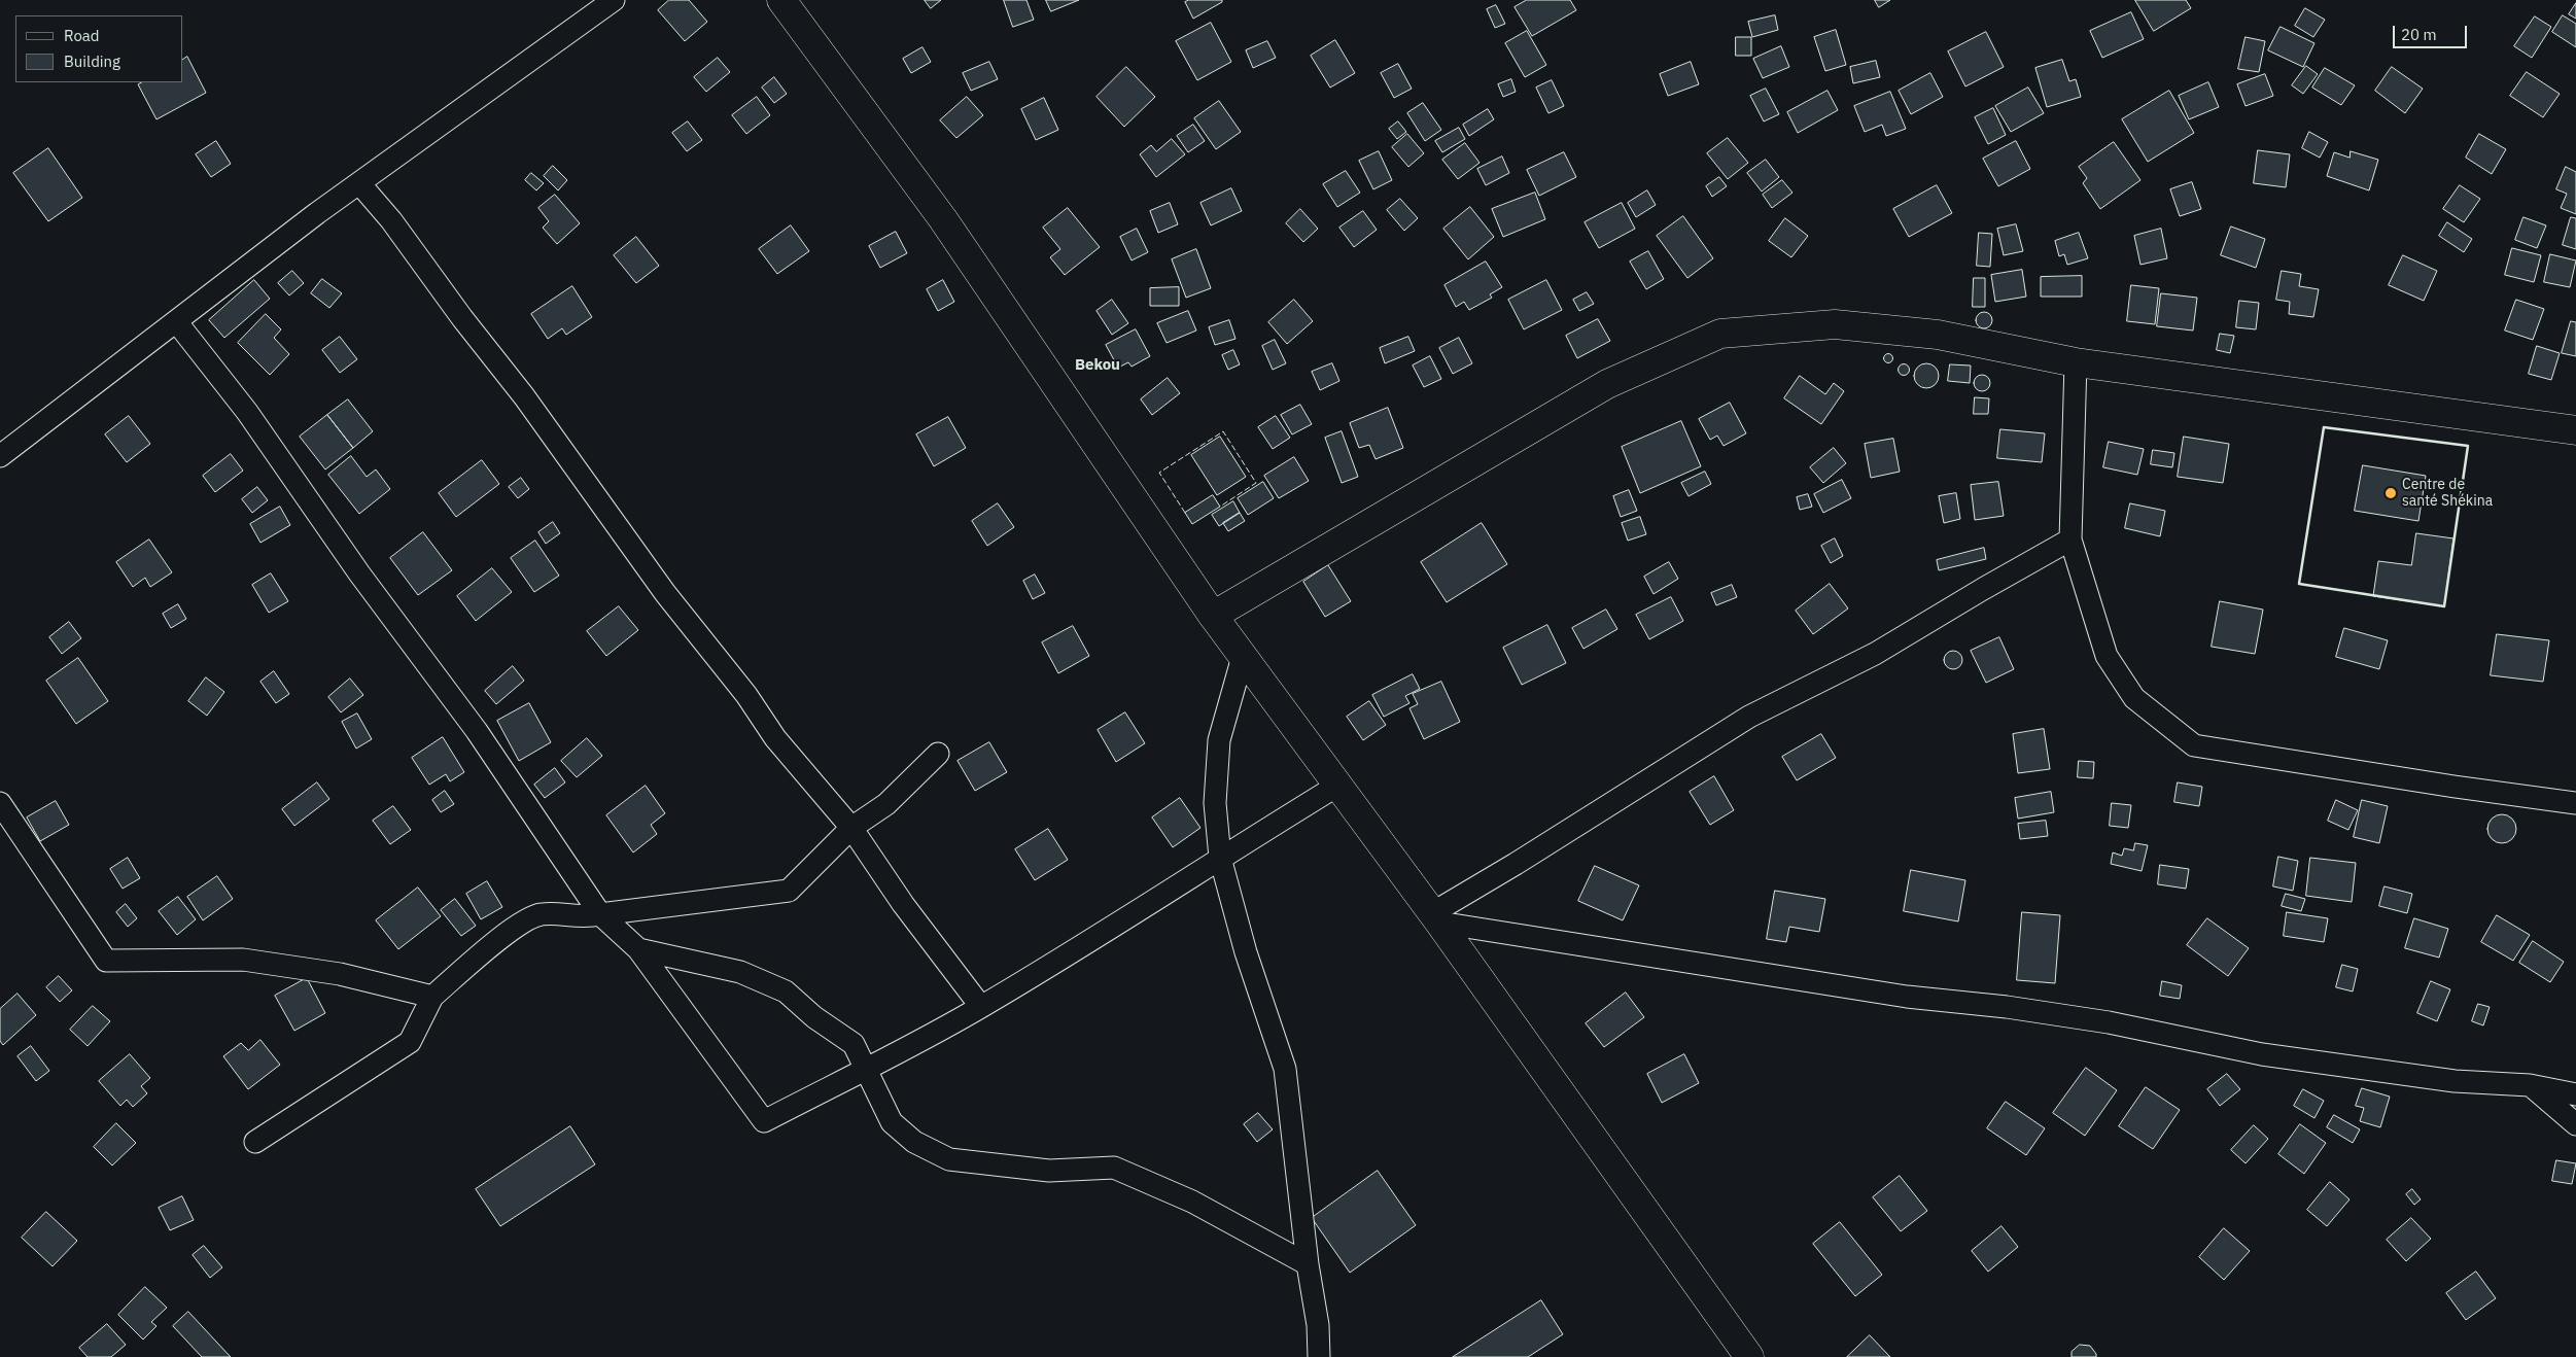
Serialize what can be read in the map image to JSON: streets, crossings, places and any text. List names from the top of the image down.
{
  "districts": ["Bekou"],
  "places": ["Centre de santé Shékina"],
  "legend": ["Road", "Building"],
  "scale_bar": "20 m"
}
